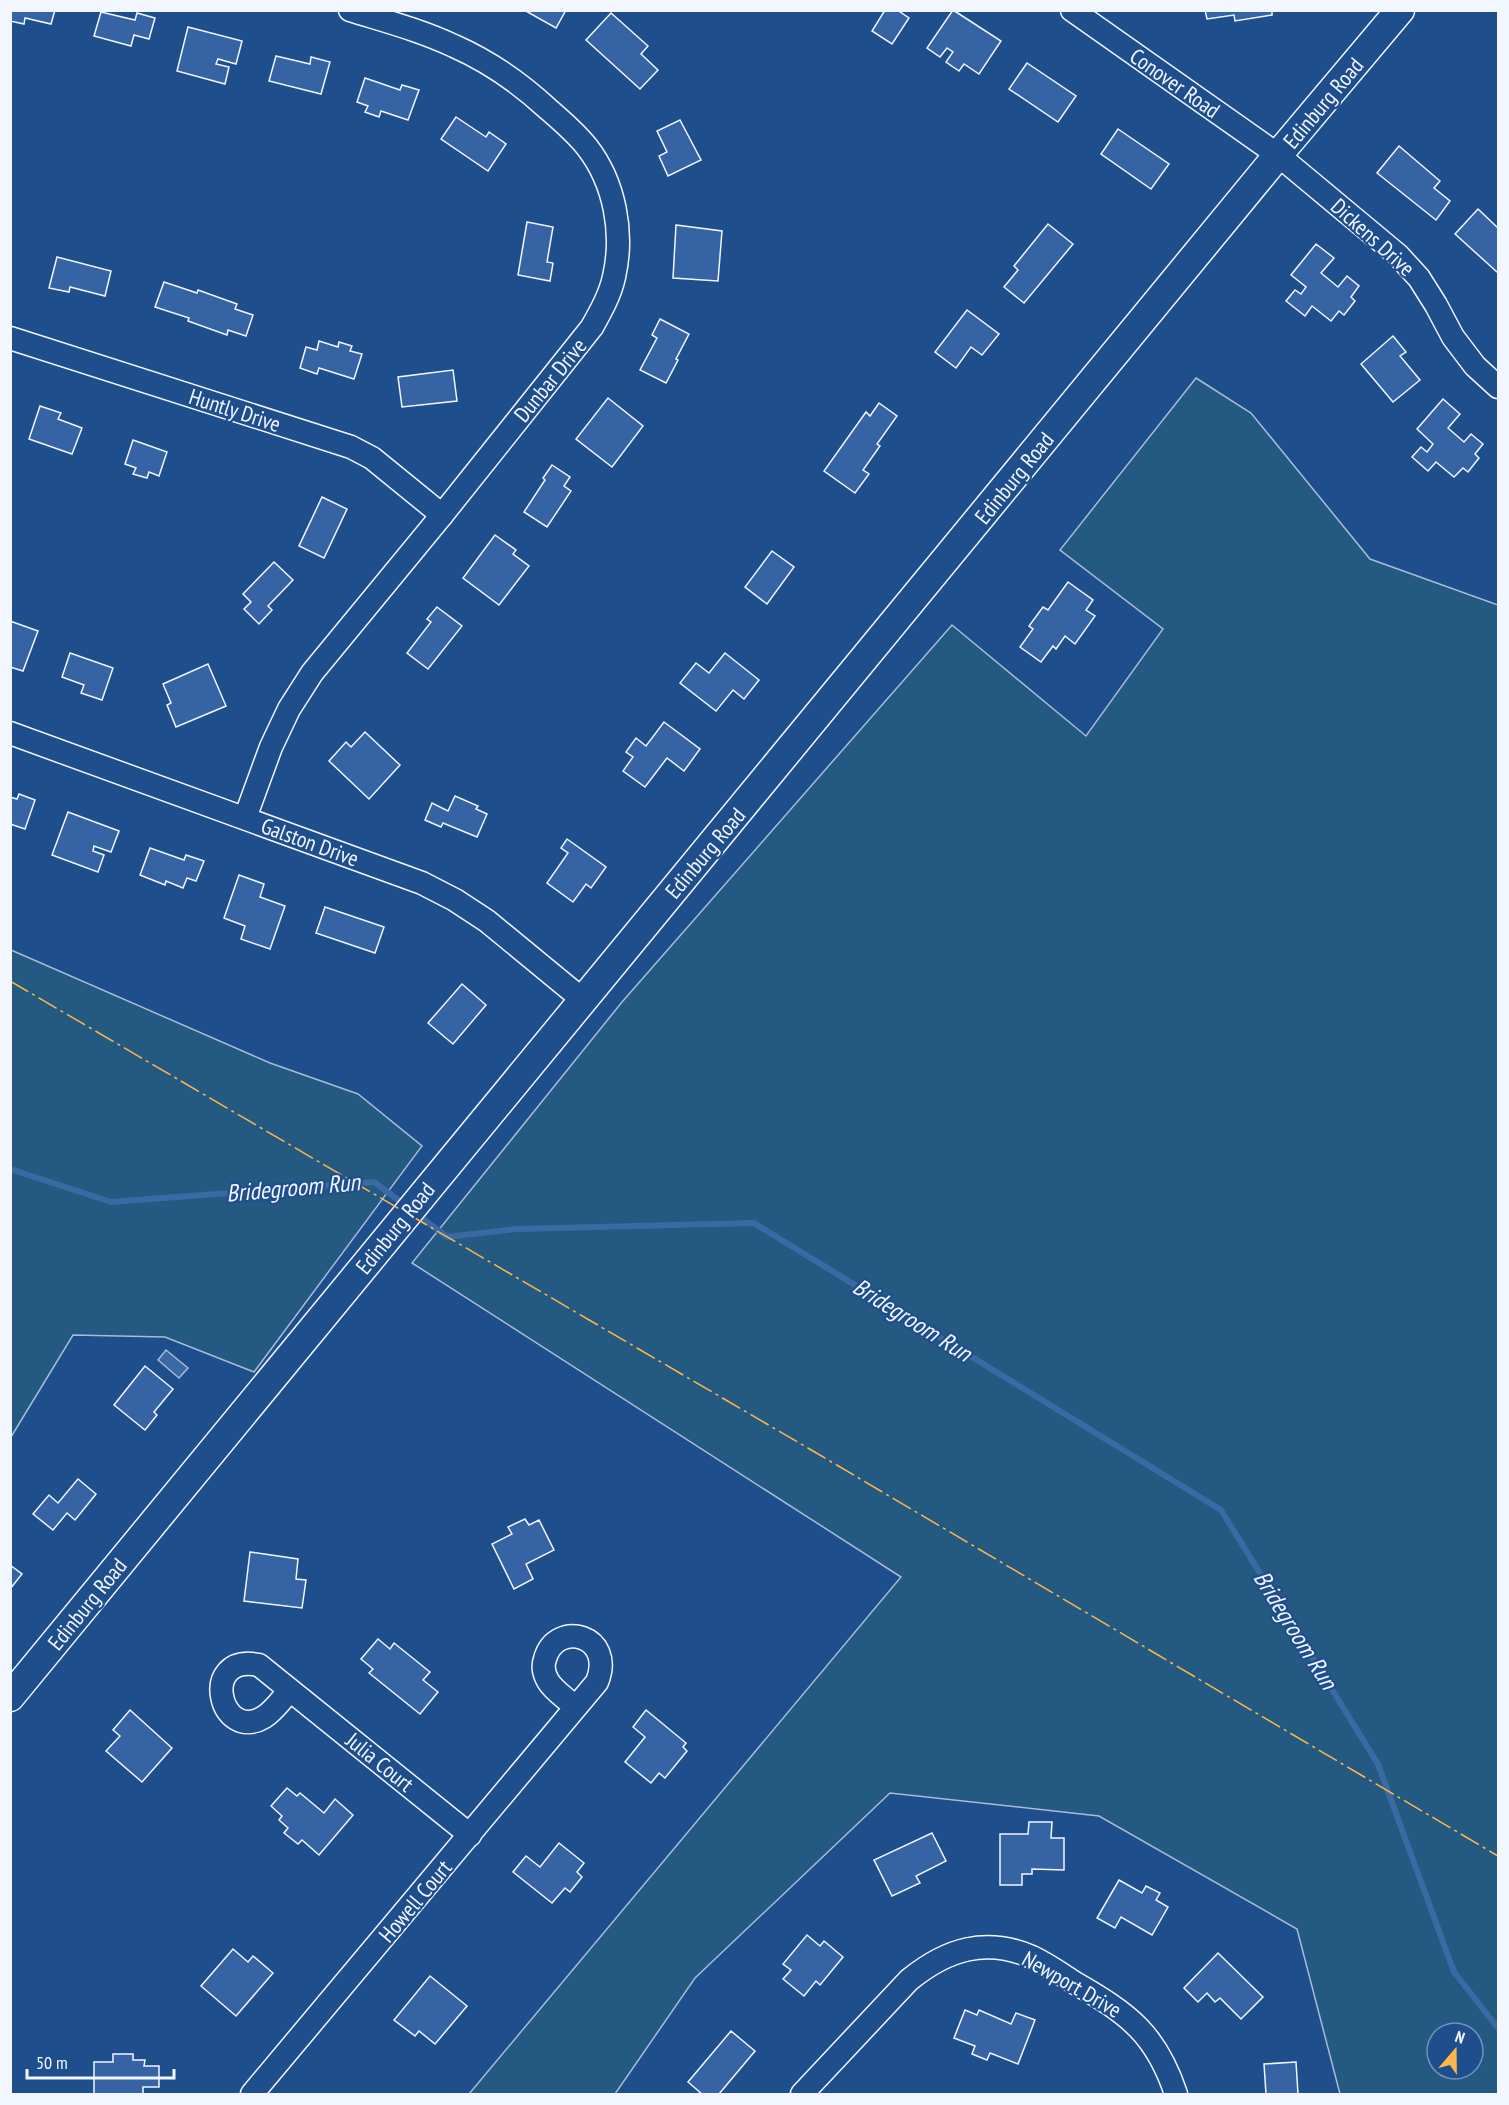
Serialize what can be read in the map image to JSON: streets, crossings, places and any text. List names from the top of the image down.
{
  "streets": {
    "main road": ["Edinburg Road"],
    "street": [
      "Conover Road",
      "Dickens Drive",
      "Dunbar Drive",
      "Huntly Drive",
      "Galston Drive",
      "Julia Court",
      "Howell Court",
      "Newport Drive"
    ]
  },
  "crossings": [
    ["Conover Road", "Edinburg Road"],
    ["Conover Road", "Dickens Drive"],
    ["Edinburg Road", "Dickens Drive"],
    ["Edinburg Road", "Galston Drive"],
    ["Dunbar Drive", "Huntly Drive"],
    ["Dunbar Drive", "Galston Drive"],
    ["Julia Court", "Howell Court"]
  ],
  "water": ["Bridegroom Run"],
  "scale_bar": "50 m",
  "north": "top"
}
